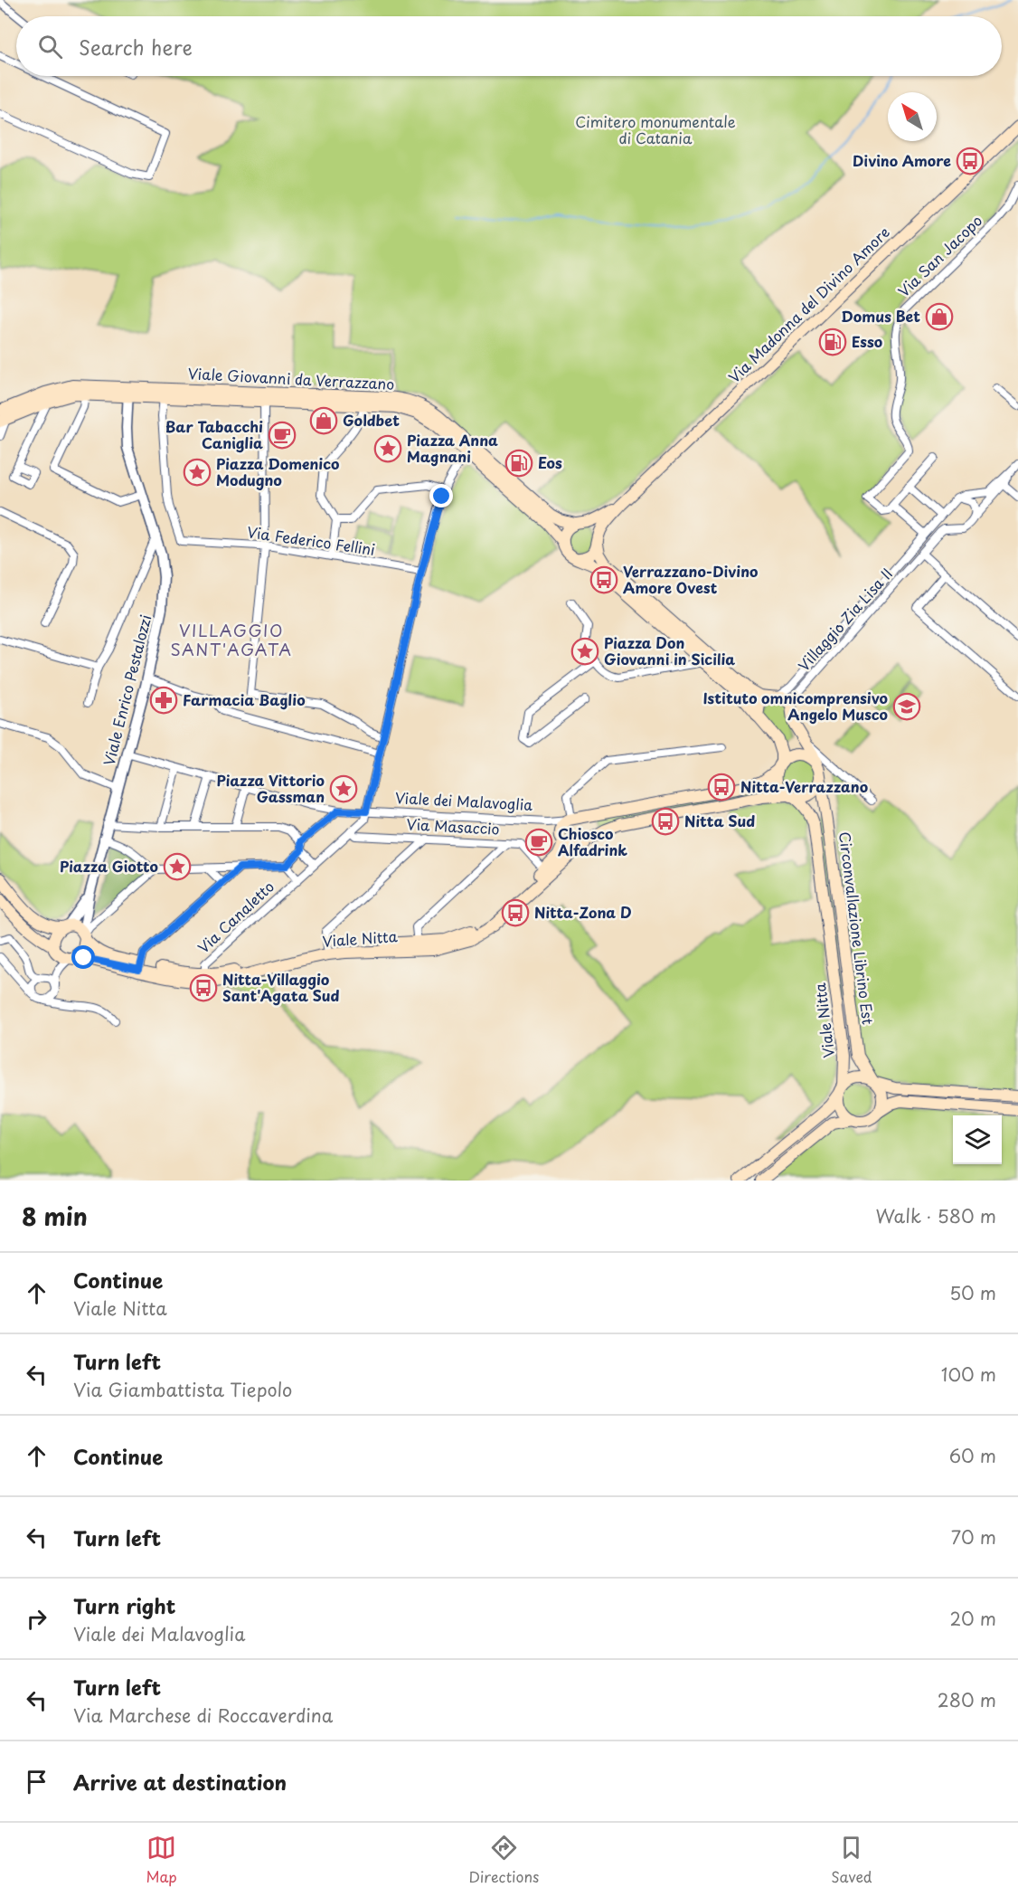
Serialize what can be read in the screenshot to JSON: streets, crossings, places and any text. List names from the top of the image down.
{
  "streets": {
    "main road": [
      "Via Madonna del Divino Amore",
      "Viale Giovanni da Verrazzano",
      "Circonvallazione Librino Est",
      "Viale Nitta"
    ],
    "street": [
      "Via San Jacopo",
      "Via Federico Fellini",
      "Villaggio Zia Lisa II",
      "Viale Enrico Pestalozzi",
      "Viale dei Malavoglia",
      "Via Masaccio",
      "Via Canaletto"
    ]
  },
  "crossings": [
    ["Viale Giovanni da Verrazzano", "Via Federico Fellini"],
    ["Viale Giovanni da Verrazzano", "Viale Enrico Pestalozzi"],
    ["Villaggio Zia Lisa II", "Circonvallazione Librino Est"],
    ["Viale Enrico Pestalozzi", "Viale dei Malavoglia"],
    ["Viale Enrico Pestalozzi", "Viale Nitta"],
    ["Viale dei Malavoglia", "Viale Nitta"],
    ["Via Canaletto", "Viale Nitta"],
    ["Circonvallazione Librino Est", "Viale Nitta"]
  ],
  "districts": ["VILLAGGIO SANT'AGATA"],
  "parks": ["Cimitero monumentale di Catania"],
  "places": {
    "bus stop": [
      "Divino Amore",
      "Verrazzano-Divino Amore Ovest",
      "Nitta-Verrazzano",
      "Nitta Sud",
      "Nitta-Zona D",
      "Nitta-Villaggio Sant'Agata Sud"
    ],
    "shop": ["Domus Bet", "Goldbet"],
    "fuel station": ["Esso", "Eos"],
    "cafe": ["Bar Tabacchi Caniglia", "Chiosco Alfadrink"],
    "place": [
      "Piazza Anna Magnani",
      "Piazza Domenico Modugno",
      "Piazza Don Giovanni in Sicilia",
      "Piazza Vittorio Gassman",
      "Piazza Giotto"
    ],
    "pharmacy": ["Farmacia Baglio"],
    "school or university": ["Istituto omnicomprensivo Angelo Musco"]
  },
  "north": "top left",
  "page": {
    "search": "Search here",
    "heading": ["8 min", "Walk · 580 m"],
    "list": [
      ["Continue", "Viale Nitta", "50 m"],
      ["Turn left", "Via Giambattista Tiepolo", "100 m"],
      ["Continue", "60 m"],
      ["Turn left", "70 m"],
      ["Turn right", "Viale dei Malavoglia", "20 m"],
      ["Turn left", "Via Marchese di Roccaverdina", "280 m"],
      "Arrive at destination"
    ],
    "nav": ["Map", "Directions", "Saved"]
  }
}
